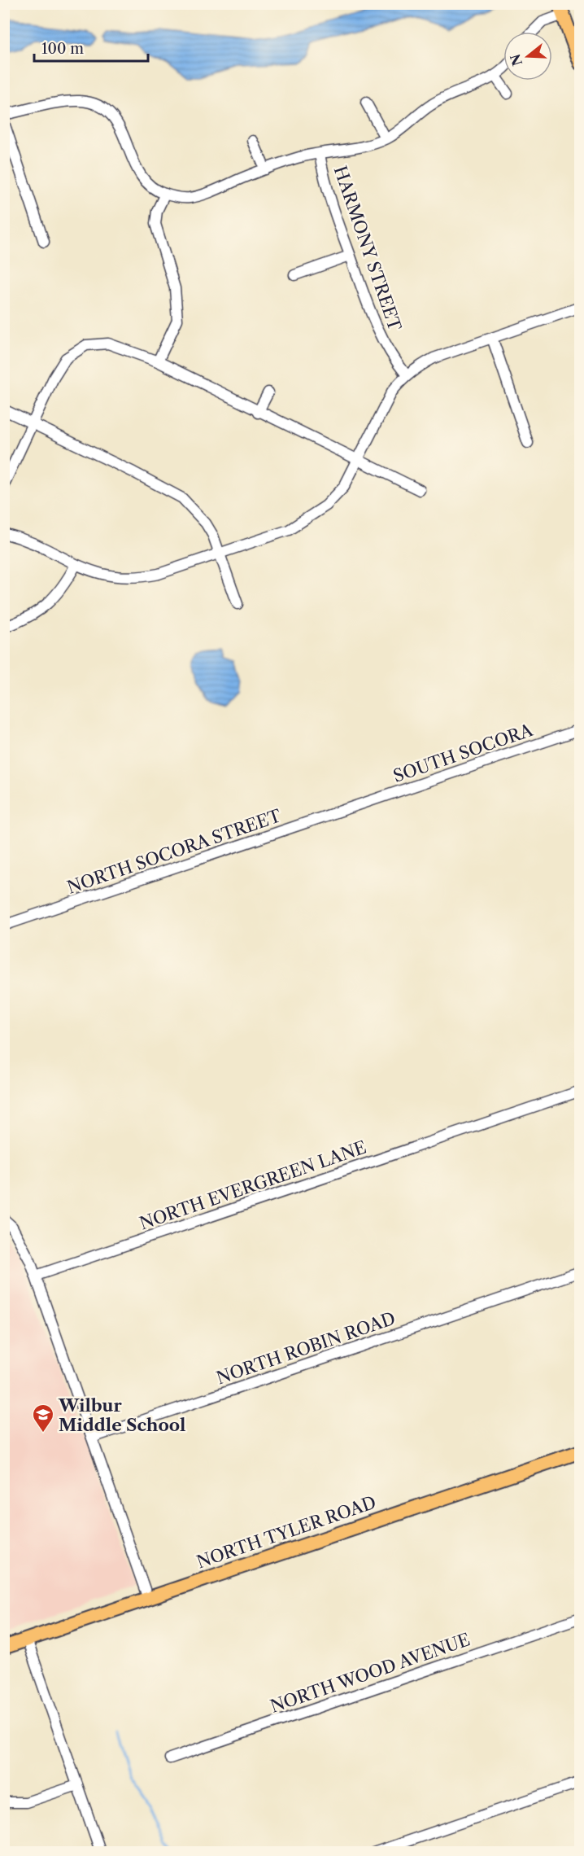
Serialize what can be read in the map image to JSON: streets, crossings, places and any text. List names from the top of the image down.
{
  "streets": {
    "main road": ["NORTH TYLER ROAD"],
    "street": [
      "HARMONY STREET",
      "SOUTH SOCORA",
      "NORTH SOCORA STREET",
      "NORTH EVERGREEN LANE",
      "NORTH ROBIN ROAD",
      "NORTH WOOD AVENUE"
    ]
  },
  "crossings": [
    ["SOUTH SOCORA", "NORTH SOCORA STREET"]
  ],
  "places": {
    "school or university": ["Wilbur Middle School"]
  },
  "scale_bar": "100 m",
  "north": "left"
}
